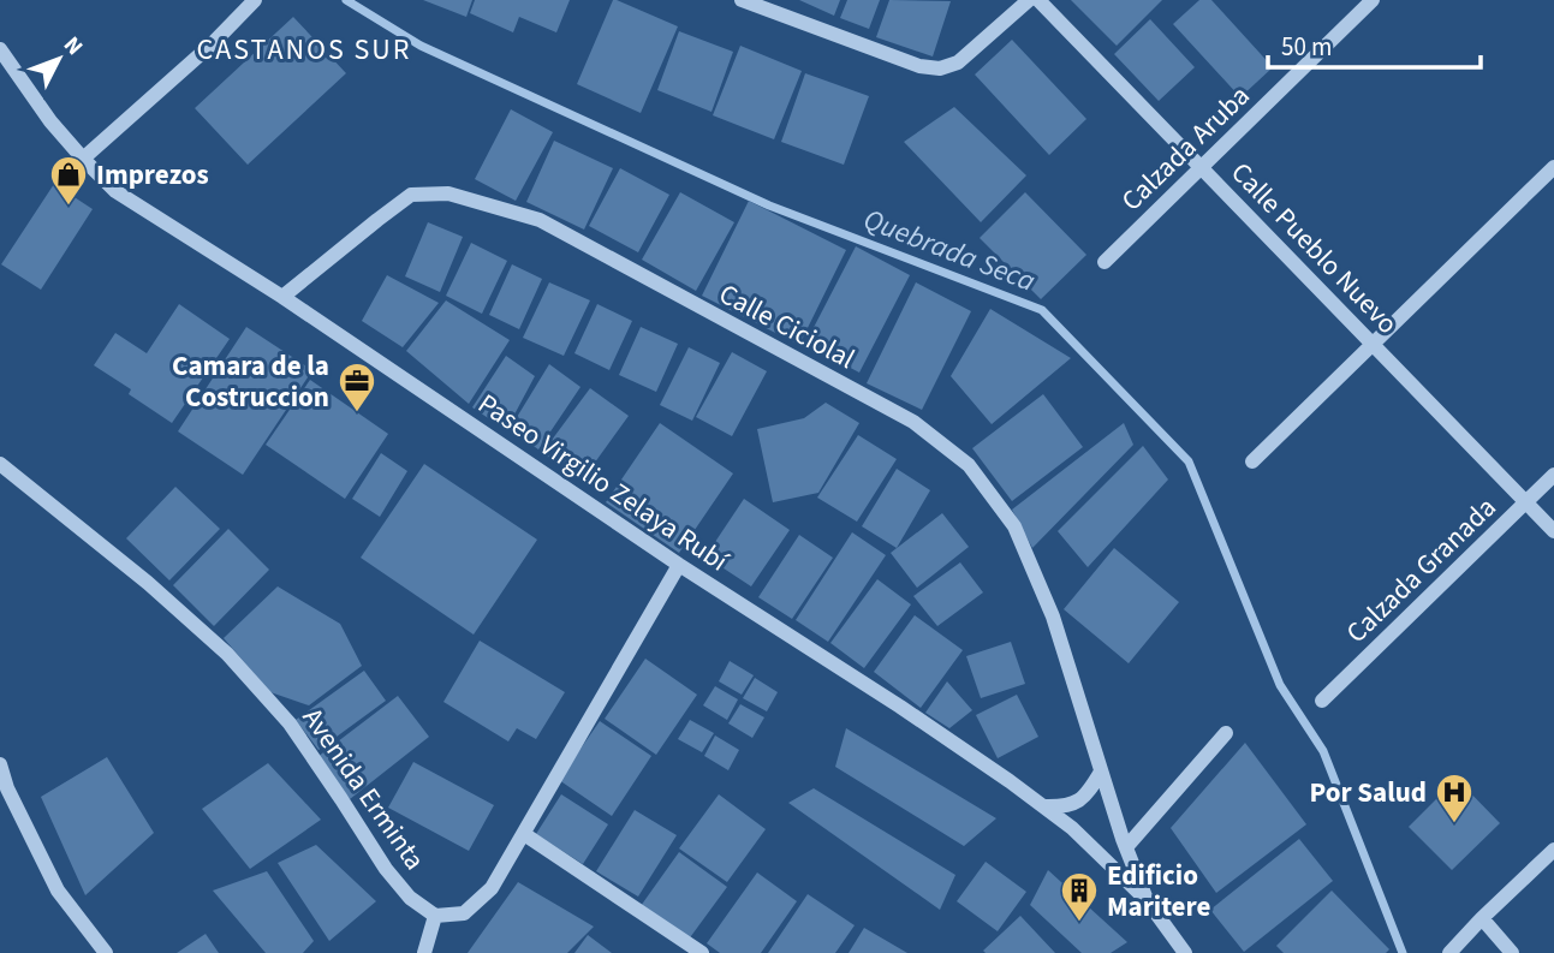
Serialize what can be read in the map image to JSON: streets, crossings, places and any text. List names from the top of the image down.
{
  "streets": {
    "street": [
      "Calzada Aruba",
      "Calle Pueblo Nuevo",
      "Calle Ciciolal",
      "Paseo Virgilio Zelaya Rubí",
      "Calzada Granada",
      "Avenida Erminta"
    ]
  },
  "crossings": [
    ["Calzada Aruba", "Calle Pueblo Nuevo"],
    ["Calle Pueblo Nuevo", "Calzada Granada"],
    ["Calle Ciciolal", "Paseo Virgilio Zelaya Rubí"]
  ],
  "districts": ["CASTANOS SUR"],
  "water": ["Quebrada Seca"],
  "places": {
    "shop": ["Imprezos"],
    "office": ["Camara de la Costruccion"],
    "hospital": ["Por Salud"],
    "building": ["Edificio Maritere"]
  },
  "scale_bar": "50 m",
  "north": "top right"
}
